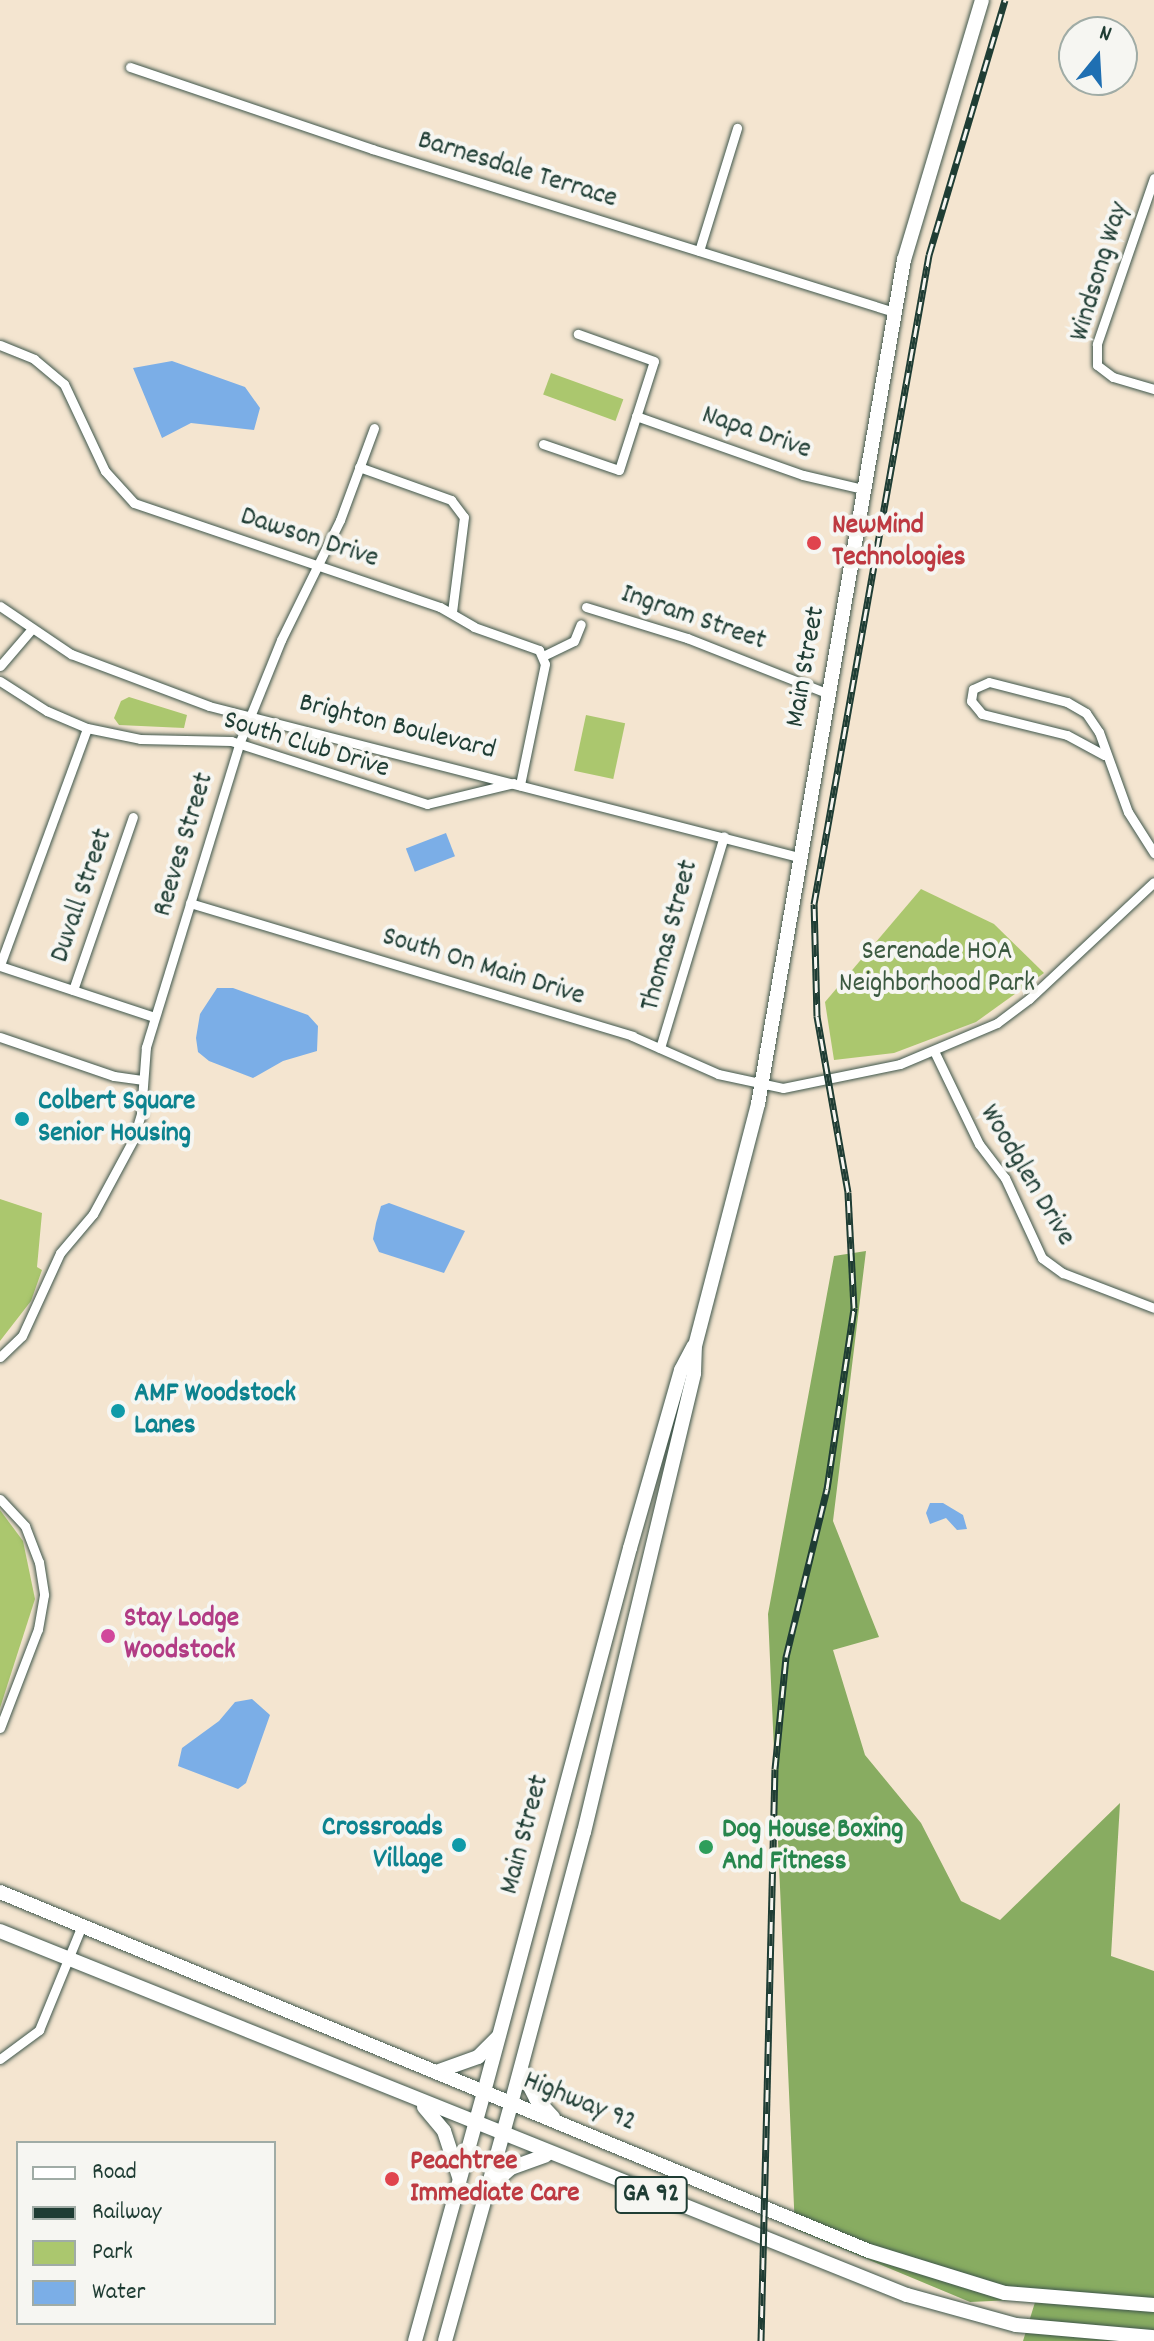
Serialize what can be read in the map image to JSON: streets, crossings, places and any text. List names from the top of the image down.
{
  "streets": {
    "main road": ["Main Street", "Highway 92", "GA 92"],
    "street": [
      "Barnesdale Terrace",
      "Windsong Way",
      "Napa Drive",
      "Dawson Drive",
      "Ingram Street",
      "Brighton Boulevard",
      "South Club Drive",
      "Reeves Street",
      "Duvall Street",
      "Thomas Street",
      "South On Main Drive",
      "Woodglen Drive"
    ]
  },
  "crossings": [
    ["Barnesdale Terrace", "Main Street"],
    ["Napa Drive", "Main Street"],
    ["Dawson Drive", "Reeves Street"],
    ["Ingram Street", "Main Street"],
    ["Main Street", "Brighton Boulevard"],
    ["Main Street", "South On Main Drive"],
    ["Main Street", "Highway 92"],
    ["Main Street", "GA 92"],
    ["Brighton Boulevard", "South Club Drive"],
    ["Brighton Boulevard", "Reeves Street"],
    ["Brighton Boulevard", "Thomas Street"],
    ["South Club Drive", "Reeves Street"],
    ["Reeves Street", "South On Main Drive"],
    ["Thomas Street", "South On Main Drive"],
    ["South On Main Drive", "Woodglen Drive"]
  ],
  "parks": ["Serenade HOA Neighborhood Park"],
  "places": [
    "NewMind Technologies",
    "Colbert Square Senior Housing",
    "AMF Woodstock Lanes",
    "Stay Lodge Woodstock",
    "Crossroads Village",
    "Dog House Boxing And Fitness",
    "Peachtree Immediate Care"
  ],
  "legend": [
    "Road",
    "Railway",
    "Park",
    "Water"
  ],
  "north": "top"
}
